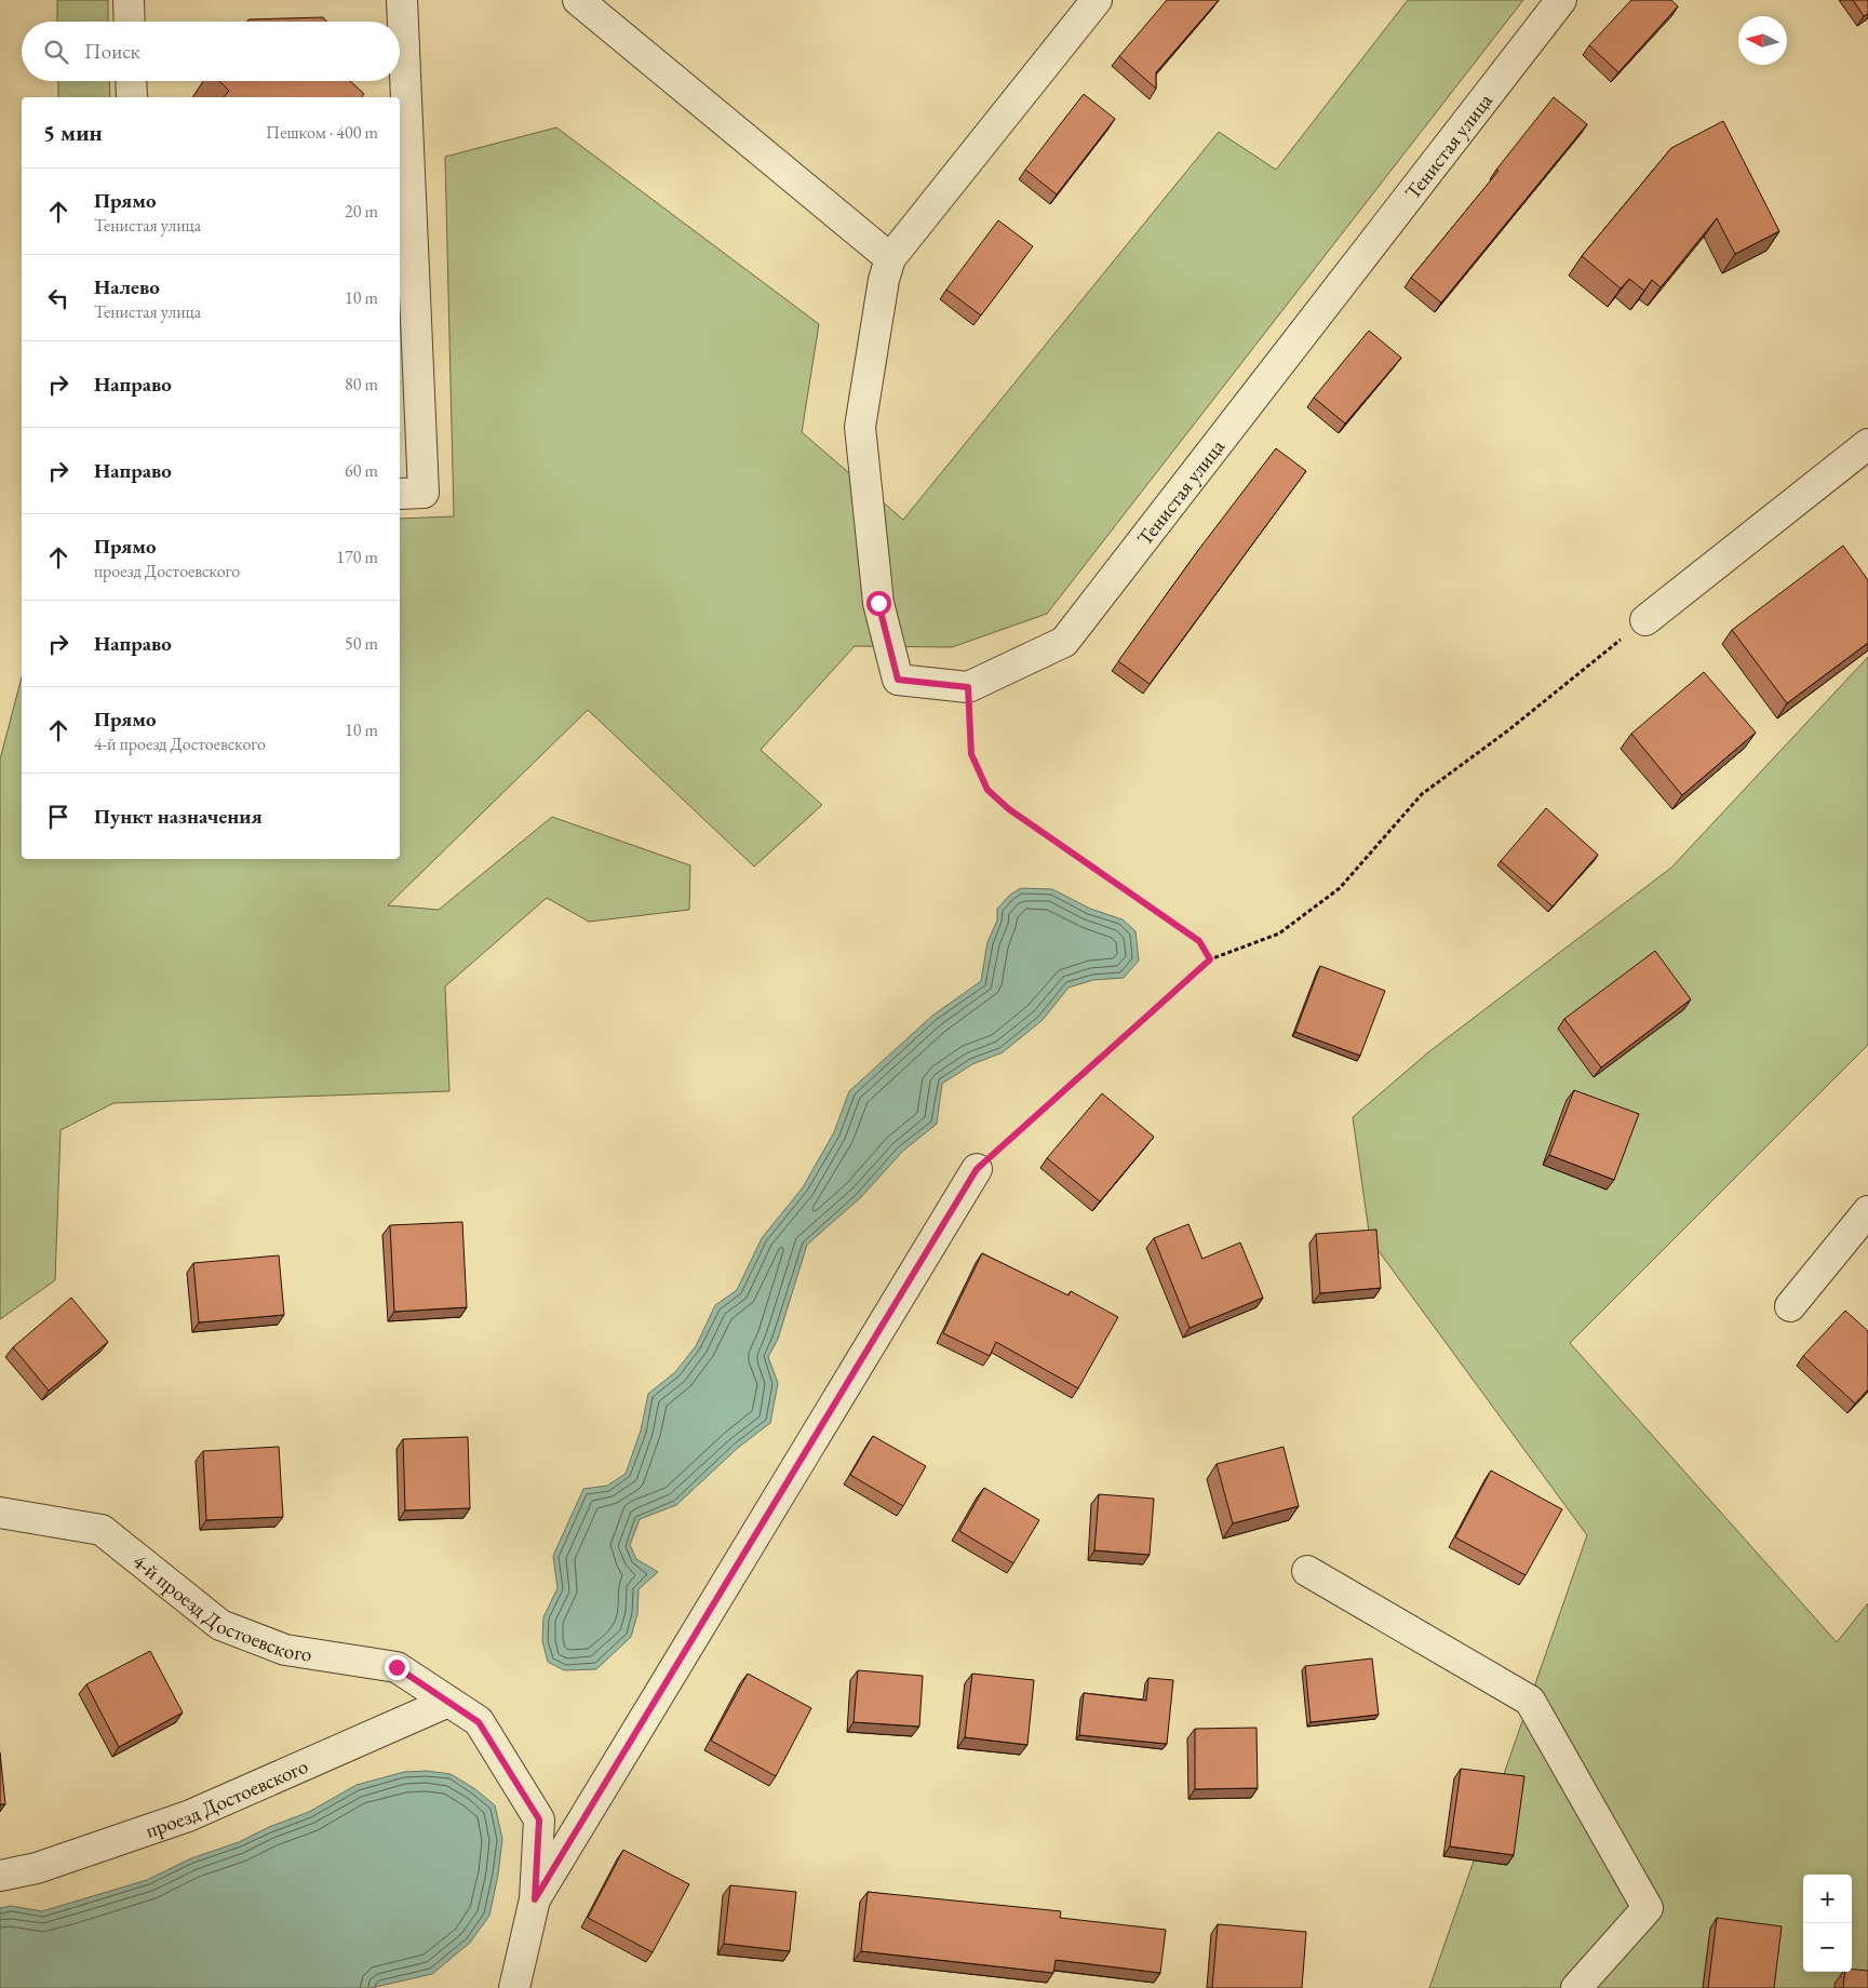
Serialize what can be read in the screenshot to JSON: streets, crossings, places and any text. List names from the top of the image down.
{
  "streets": {
    "street": ["Тенистая улица", "4-й проезд Достоевского", "проезд Достоевского"]
  },
  "crossings": [
    ["4-й проезд Достоевского", "проезд Достоевского"]
  ],
  "north": "left",
  "page": {
    "search": "Поиск",
    "heading": ["5 мин", "Пешком · 400 m"],
    "list": [
      ["Прямо", "Тенистая улица", "20 m"],
      ["Налево", "Тенистая улица", "10 m"],
      ["Направо", "80 m"],
      ["Направо", "60 m"],
      ["Прямо", "проезд Достоевского", "170 m"],
      ["Направо", "50 m"],
      ["Прямо", "4-й проезд Достоевского", "10 m"],
      "Пункт назначения"
    ],
    "map_buttons": ["+", "−"]
  }
}
